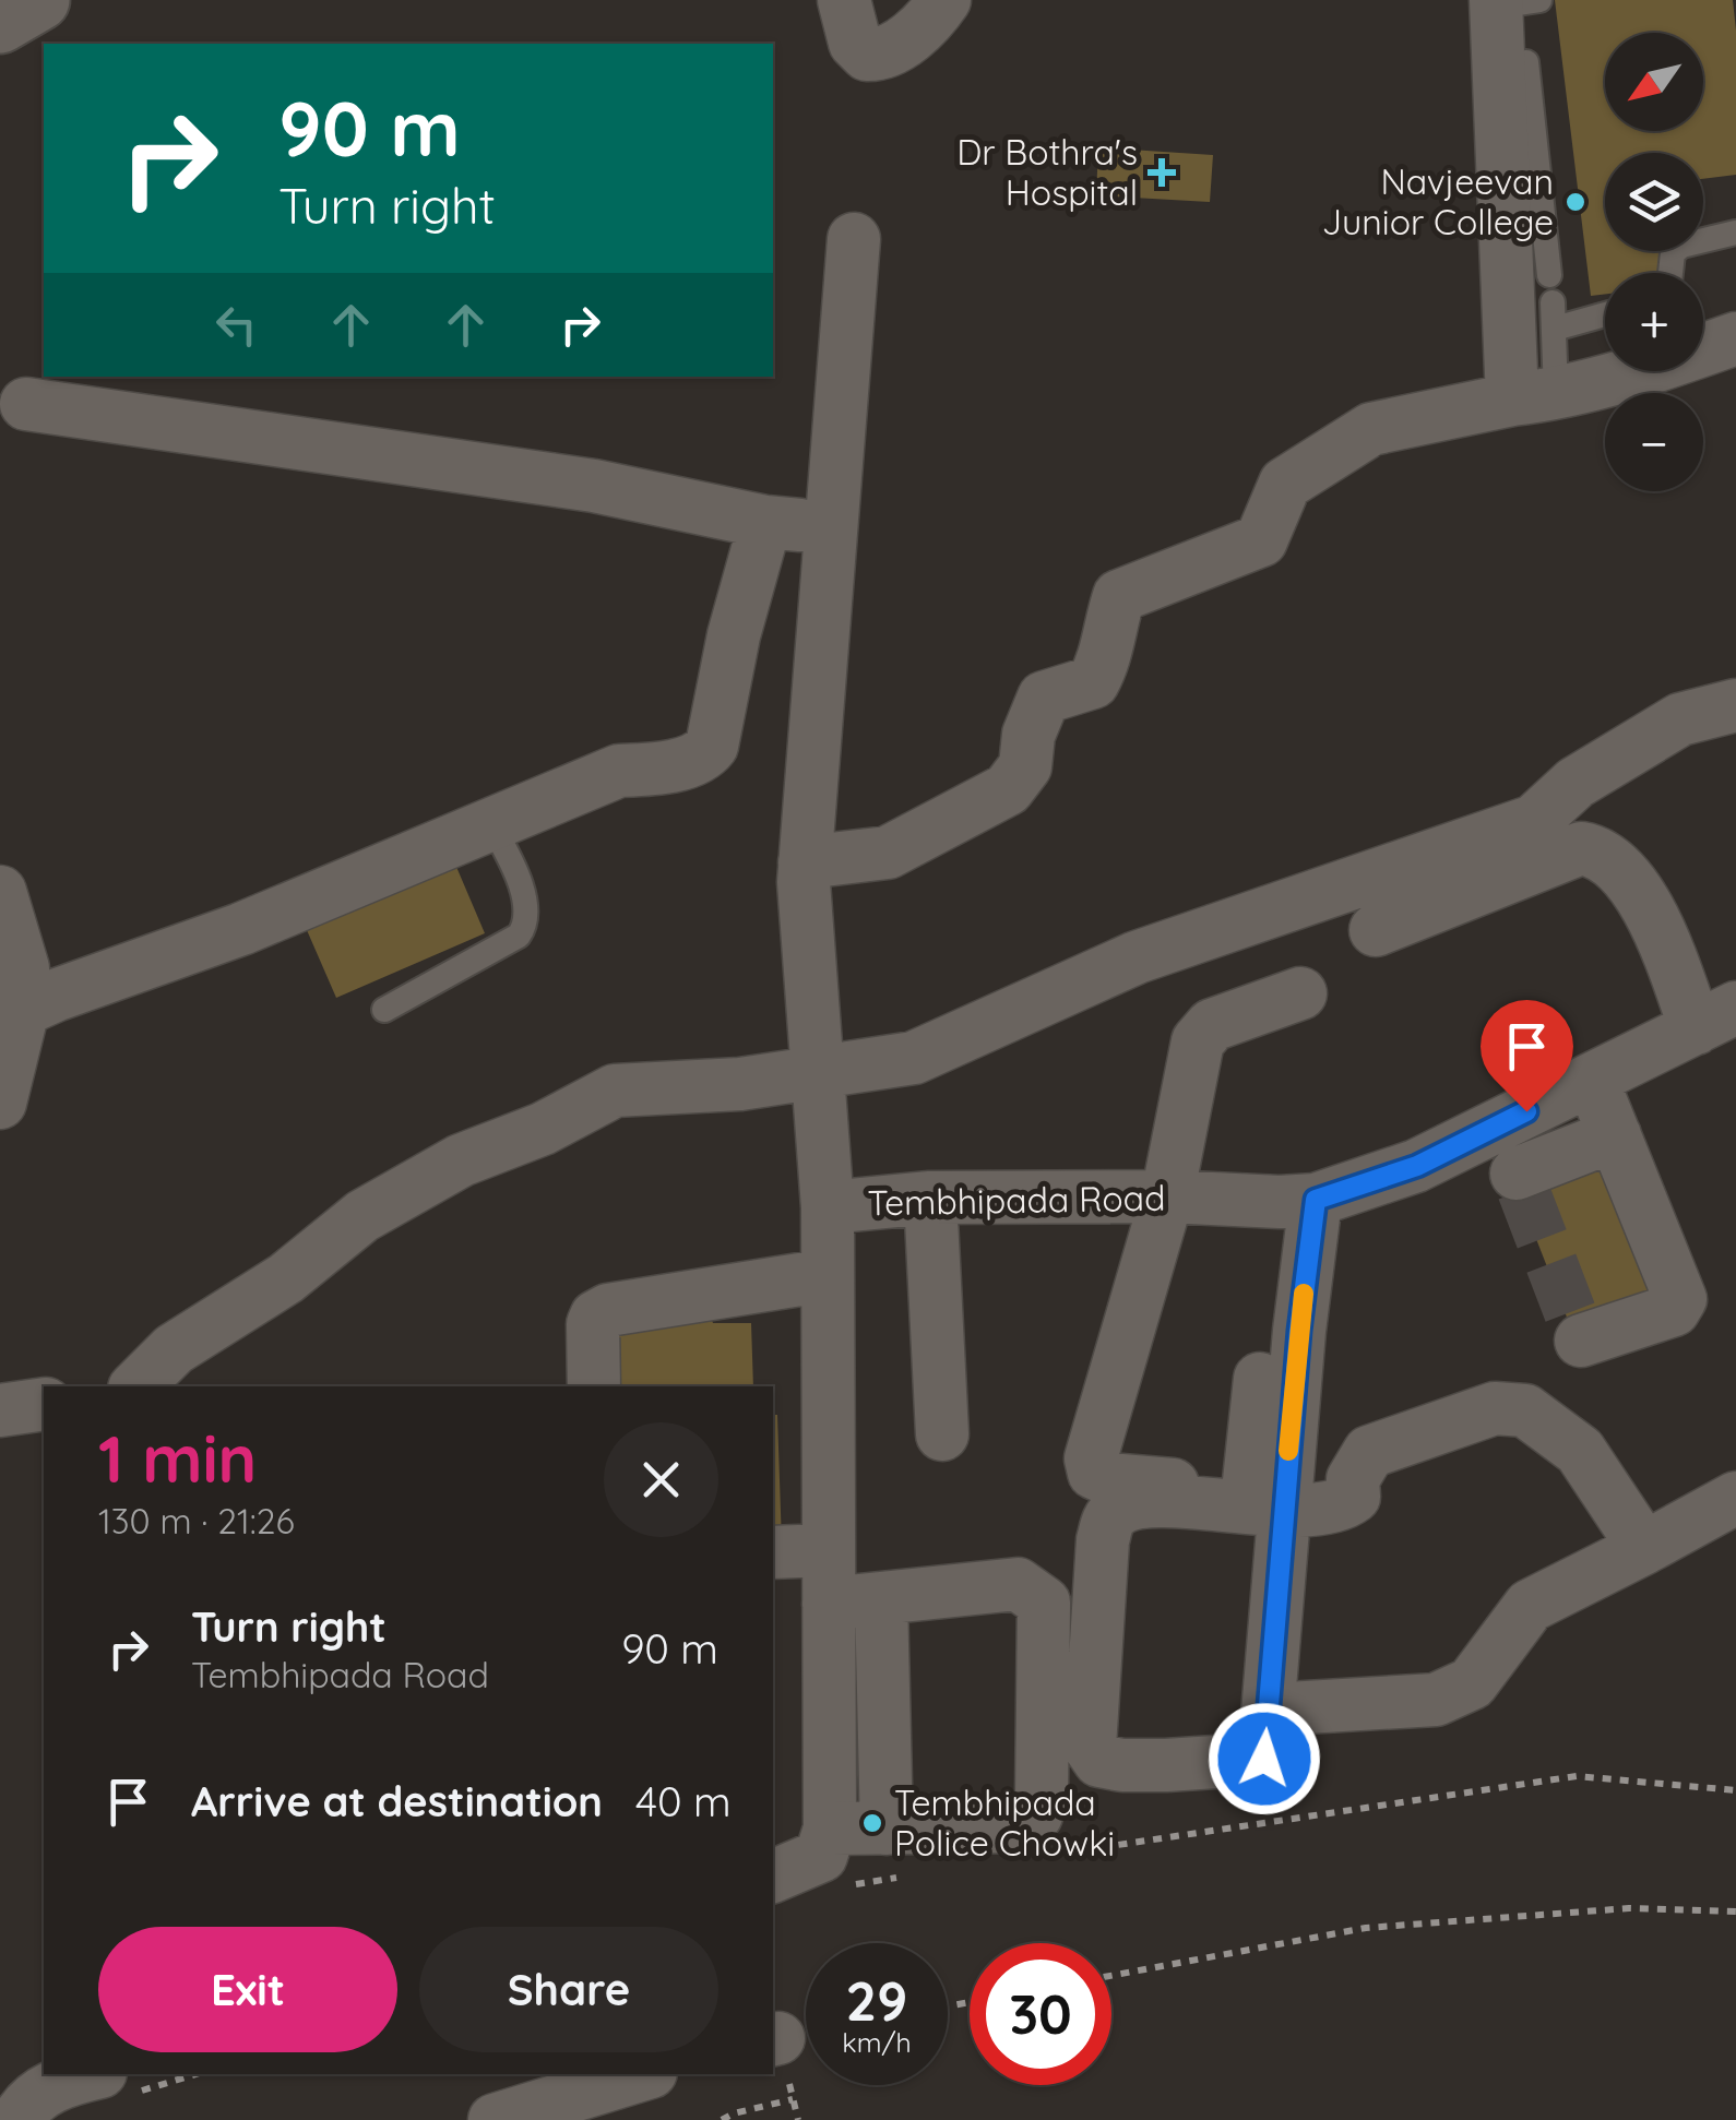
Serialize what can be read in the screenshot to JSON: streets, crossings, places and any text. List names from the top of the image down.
{
  "streets": {
    "street": ["Tembhipada Road"]
  },
  "places": {
    "health": ["Dr Bothra's Hospital"],
    "other": ["Navjeevan Junior College", "Tembhipada Police Chowki"]
  },
  "north": "bottom left",
  "page": {
    "map_buttons": ["+", "−"],
    "turn": ["90 m", "Turn right"],
    "heading": ["1 min", "130 m · 21:26"],
    "list": [
      {
        "name": "Turn right",
        "note": "Tembhipada Road",
        "value": "90 m"
      },
      {
        "name": "Arrive at destination",
        "value": "40 m"
      }
    ],
    "buttons": ["Exit", "Share"],
    "speed": "29 km/h",
    "limit": "30"
  }
}
